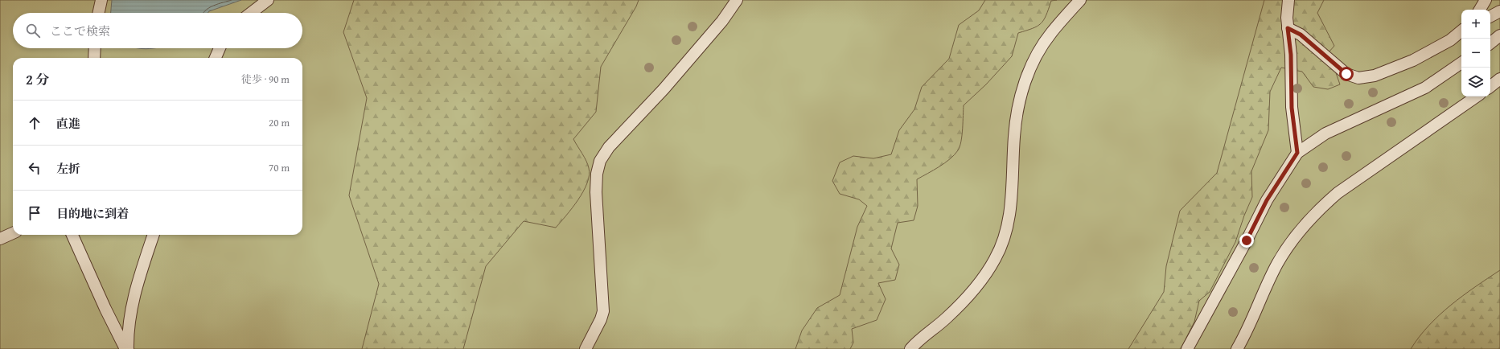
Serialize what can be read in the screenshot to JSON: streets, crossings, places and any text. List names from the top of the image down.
{
  "page": {
    "map_buttons": ["+", "−"],
    "search": "ここで検索",
    "heading": ["2 分", "徒歩 · 90 m"],
    "list": [
      ["直進", "20 m"],
      ["左折", "70 m"],
      "目的地に到着"
    ]
  }
}
